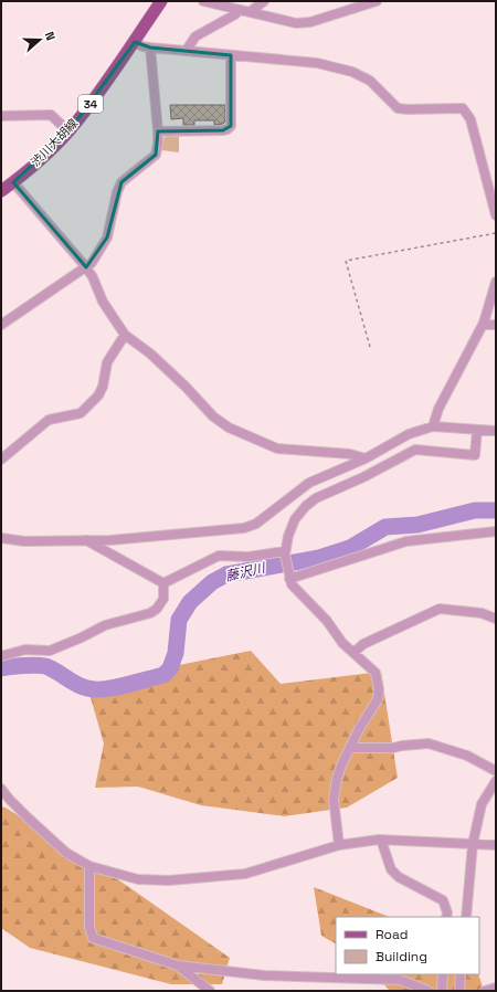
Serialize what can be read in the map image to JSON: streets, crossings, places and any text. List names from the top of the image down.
{
  "streets": {
    "main road": ["34", "渋川大胡線"]
  },
  "water": ["藤沢川"],
  "legend": ["Road", "Building"],
  "north": "right"
}
